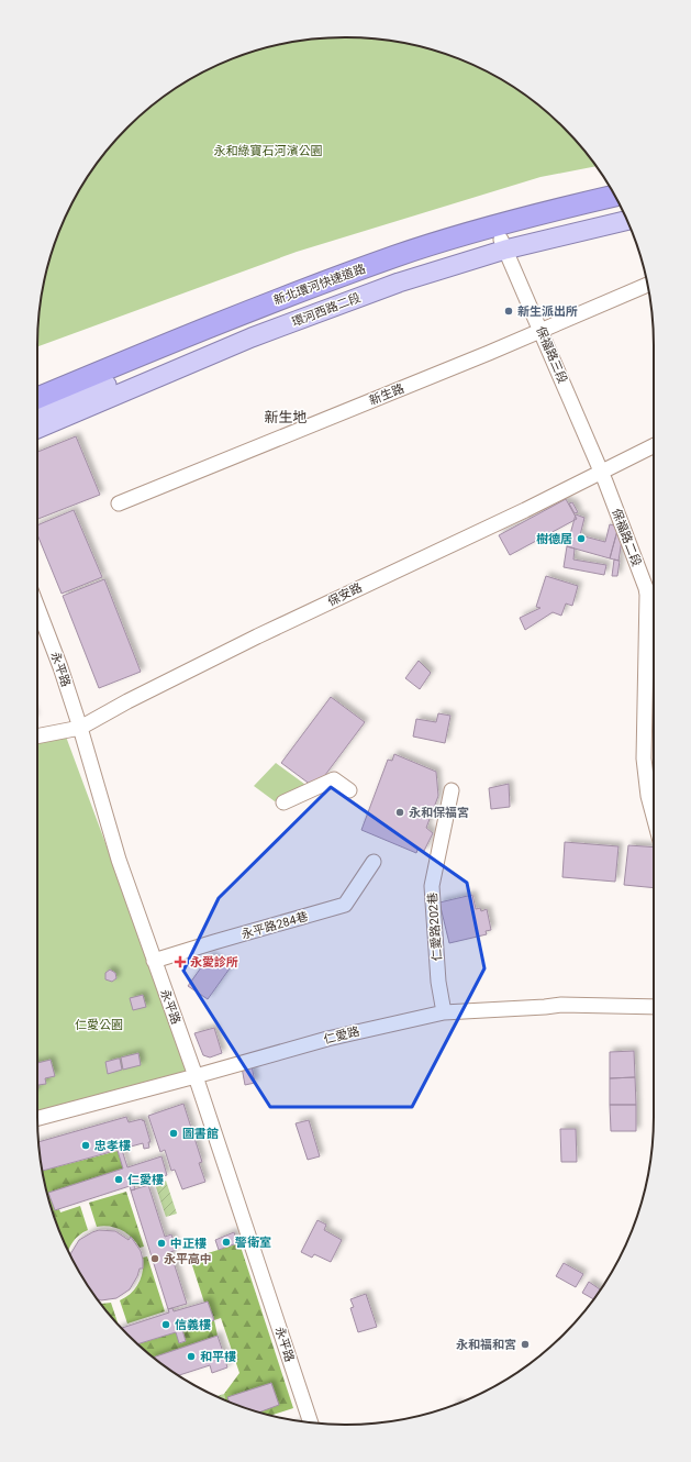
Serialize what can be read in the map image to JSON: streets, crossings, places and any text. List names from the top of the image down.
{
  "streets": {
    "highway": ["新北環河快速道路"],
    "main road": ["環河西路二段"],
    "street": [
      "保福路三段",
      "新生路",
      "保福路二段",
      "保安路",
      "永平路",
      "永平路284巷",
      "仁愛路202巷",
      "仁愛路"
    ]
  },
  "crossings": [
    ["環河西路二段", "保福路三段"],
    ["保福路三段", "新生路"],
    ["保福路三段", "保福路二段"],
    ["保福路三段", "保安路"],
    ["保福路二段", "保安路"],
    ["保安路", "永平路"],
    ["永平路", "永平路284巷"],
    ["永平路", "仁愛路"],
    ["仁愛路202巷", "仁愛路"]
  ],
  "districts": ["新生地"],
  "parks": ["永和綠寶石河濱公園", "仁愛公園"],
  "places": {
    "other": [
      "新生派出所",
      "樹德居",
      "永和保福宮",
      "圖書館",
      "忠孝樓",
      "仁愛樓",
      "警衛室",
      "中正樓",
      "永平高中",
      "信義樓",
      "永和福和宮",
      "和平樓"
    ],
    "health": ["永愛診所"]
  }
}
